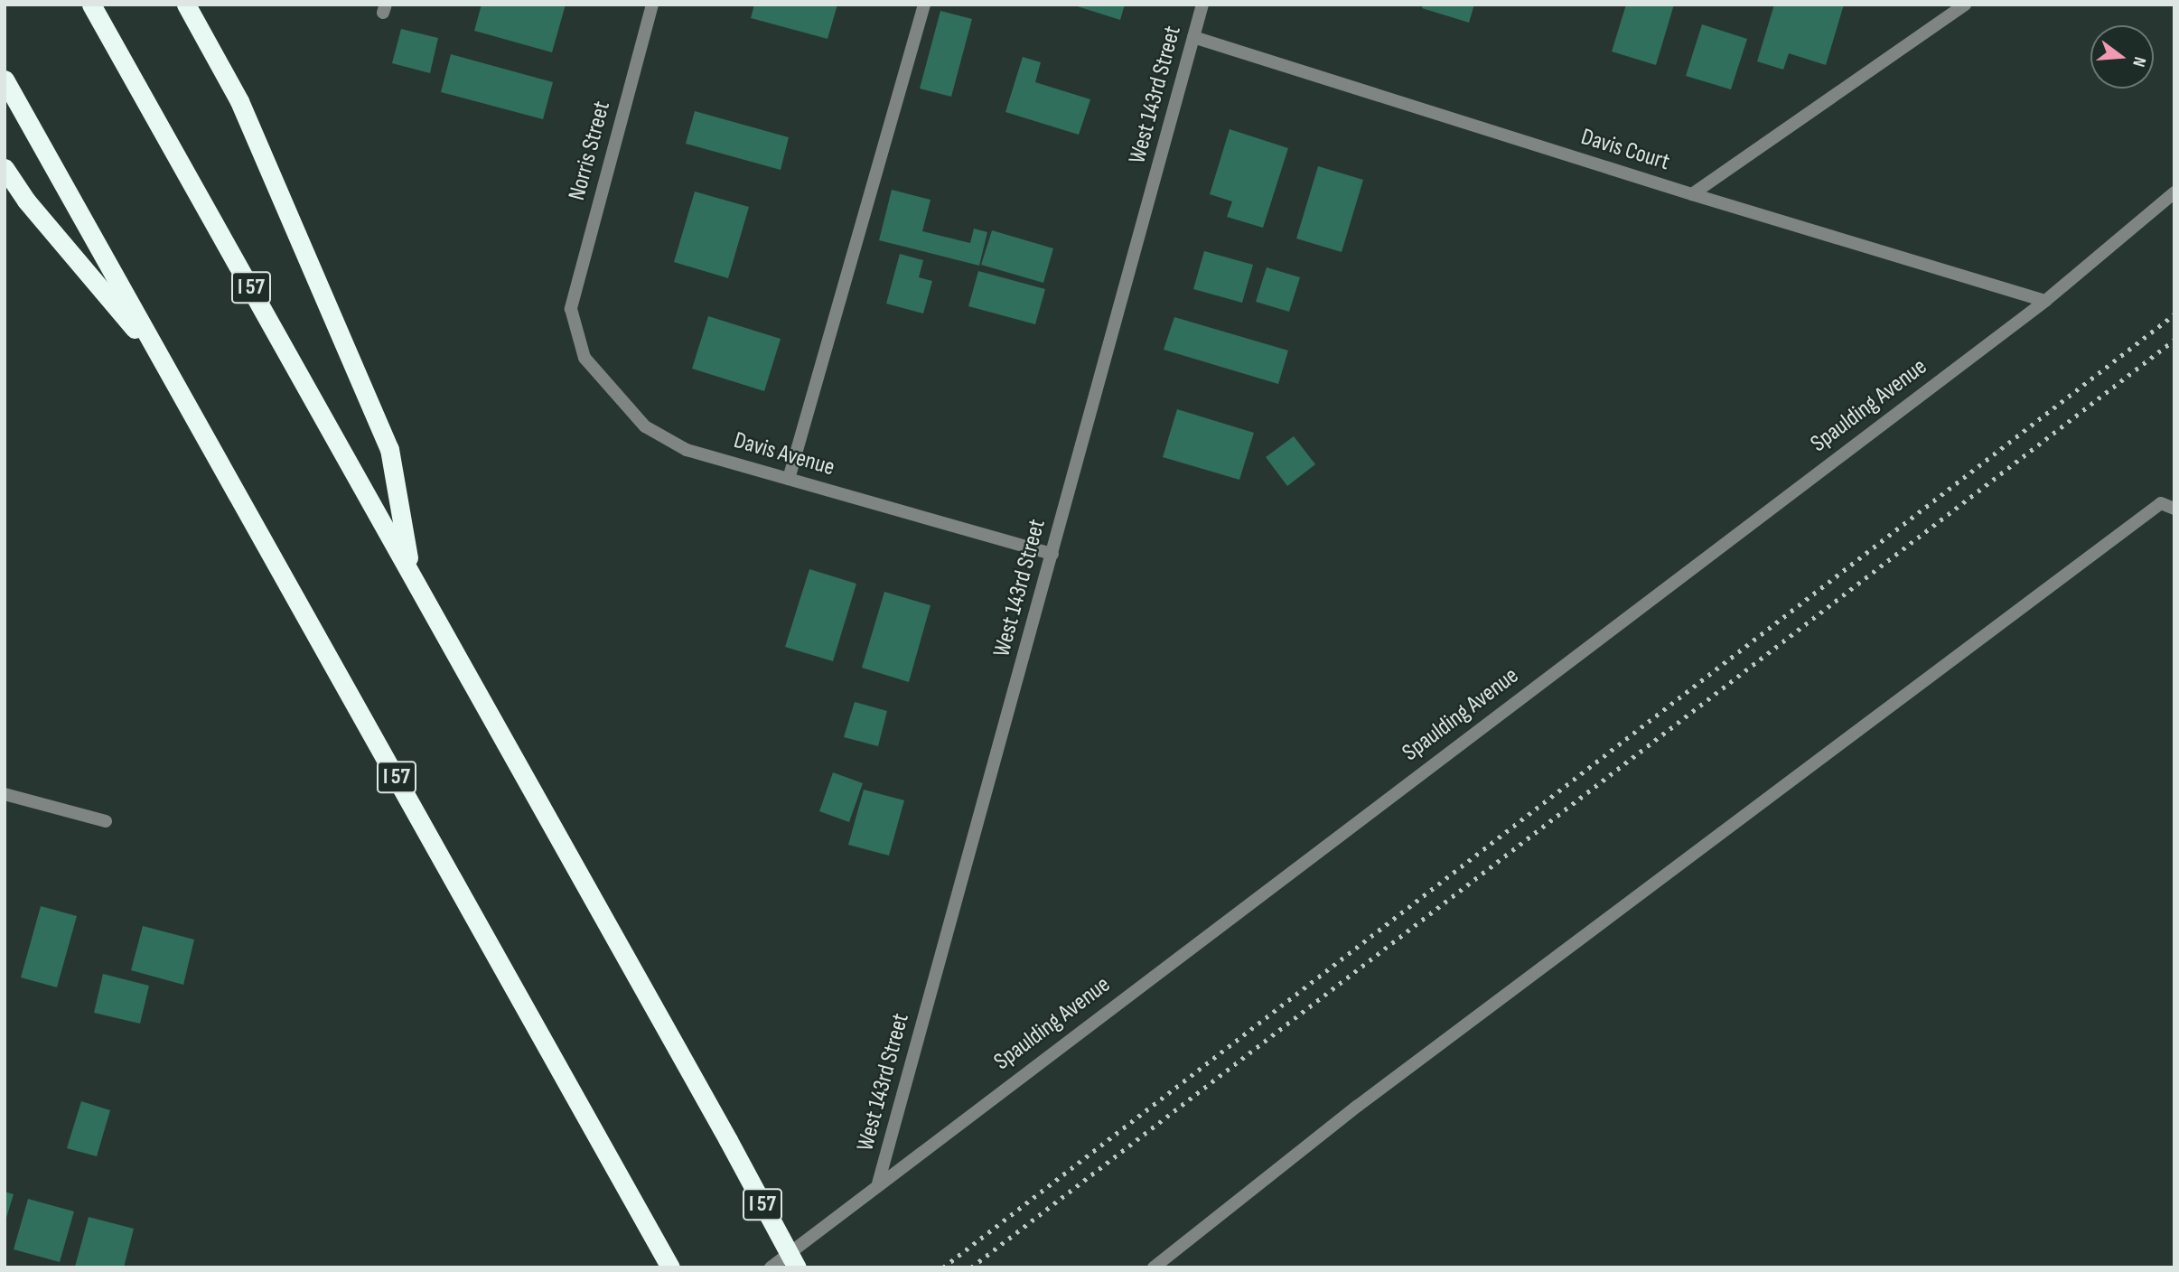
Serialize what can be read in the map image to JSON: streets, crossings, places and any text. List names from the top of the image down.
{
  "streets": {
    "highway": ["I 57"],
    "street": [
      "West 143rd Street",
      "Davis Court",
      "Norris Street",
      "Spaulding Avenue",
      "Davis Avenue"
    ]
  },
  "crossings": [
    ["West 143rd Street", "Davis Court"],
    ["West 143rd Street", "Spaulding Avenue"],
    ["West 143rd Street", "Davis Avenue"],
    ["Davis Court", "Spaulding Avenue"],
    ["Norris Street", "Davis Avenue"]
  ],
  "north": "right"
}
